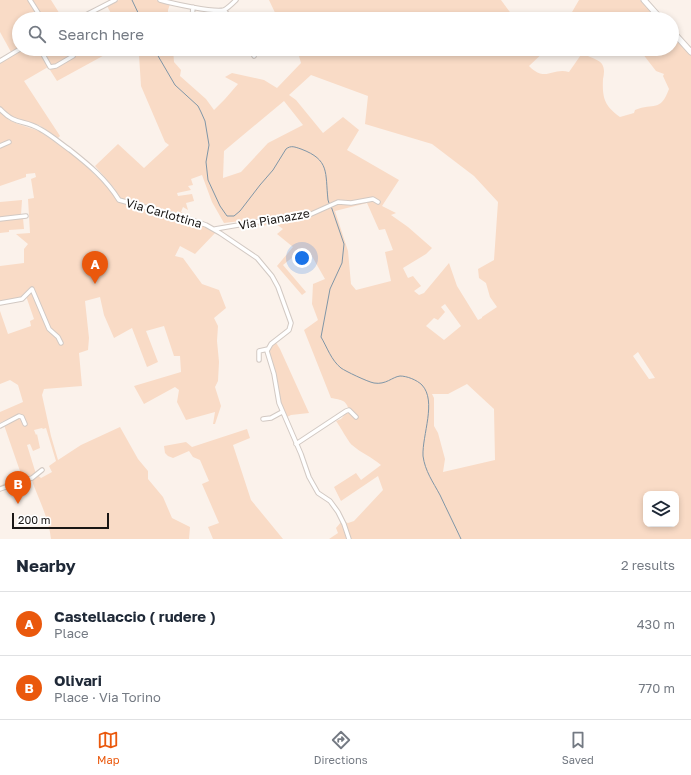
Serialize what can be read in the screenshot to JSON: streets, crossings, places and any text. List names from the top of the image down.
{
  "streets": {
    "street": ["Via Carlottina", "Via Pianazze"]
  },
  "crossings": [
    ["Via Carlottina", "Via Pianazze"]
  ],
  "scale_bar": "200 m",
  "page": {
    "search": "Search here",
    "pins": ["A", "B"],
    "scale": "200 m",
    "heading": ["Nearby", "2 results"],
    "list": [
      {
        "mark": "A",
        "name": "Castellaccio ( rudere )",
        "note": "Place",
        "value": "430 m"
      },
      {
        "mark": "B",
        "name": "Olivari",
        "note": "Place · Via Torino",
        "value": "770 m"
      }
    ],
    "nav": ["Map", "Directions", "Saved"]
  }
}
